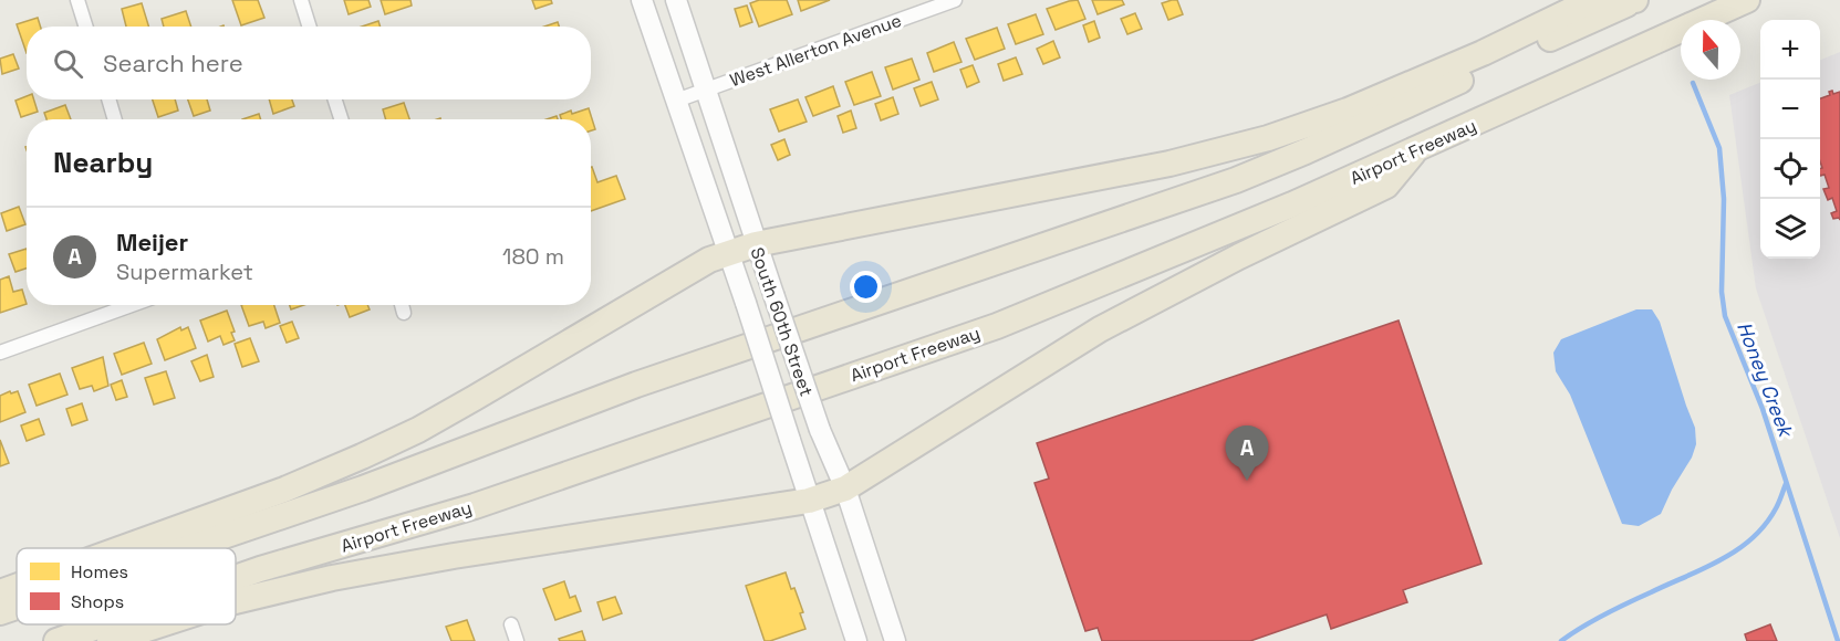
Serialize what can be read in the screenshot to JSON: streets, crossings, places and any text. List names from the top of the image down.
{
  "streets": {
    "highway": ["Airport Freeway"],
    "main road": ["South 60th Street"],
    "street": ["West Allerton Avenue"]
  },
  "crossings": [
    ["West Allerton Avenue", "South 60th Street"]
  ],
  "water": ["Honey Creek"],
  "legend": ["Homes", "Shops"],
  "north": "top",
  "page": {
    "map_buttons": ["+", "−"],
    "search": "Search here",
    "heading": "Nearby",
    "list": [
      {
        "mark": "A",
        "name": "Meijer",
        "note": "Supermarket",
        "value": "180 m"
      }
    ],
    "pins": "A"
  }
}
